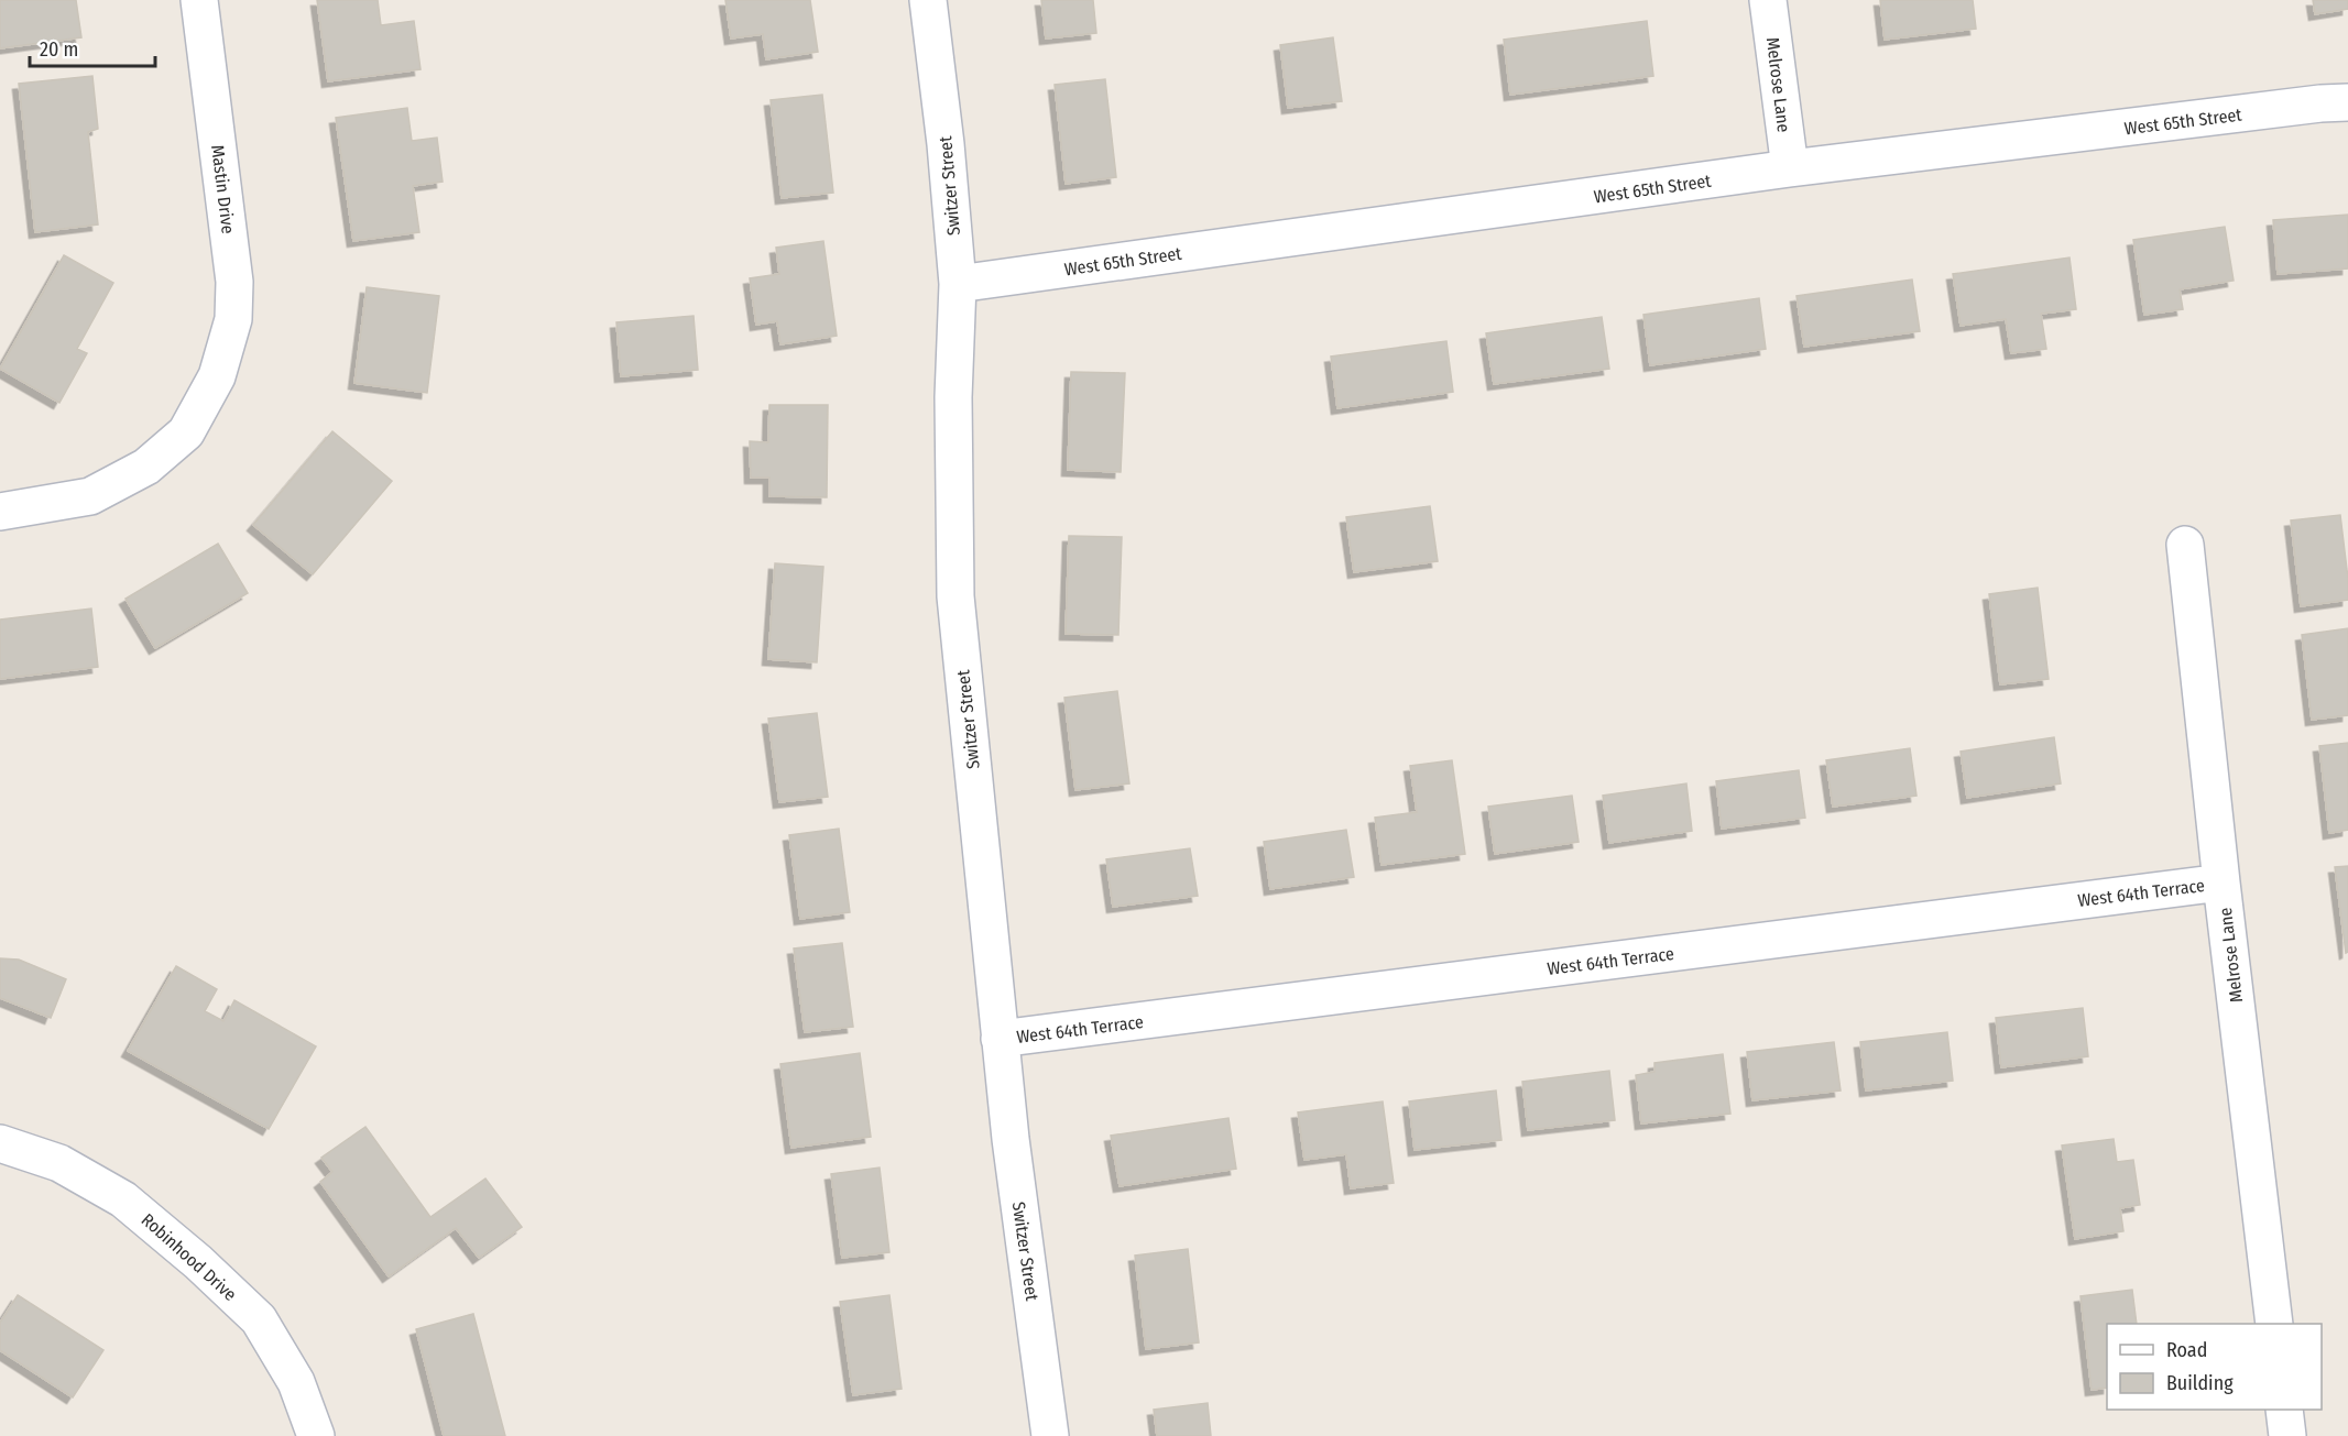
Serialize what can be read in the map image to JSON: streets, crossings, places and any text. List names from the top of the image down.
{
  "streets": {
    "street": [
      "Melrose Lane",
      "West 65th Street",
      "Switzer Street",
      "Mastin Drive",
      "West 64th Terrace",
      "Robinhood Drive"
    ]
  },
  "crossings": [
    ["Melrose Lane", "West 65th Street"],
    ["Melrose Lane", "West 64th Terrace"],
    ["West 65th Street", "Switzer Street"],
    ["Switzer Street", "West 64th Terrace"]
  ],
  "legend": ["Road", "Building"],
  "scale_bar": "20 m"
}
